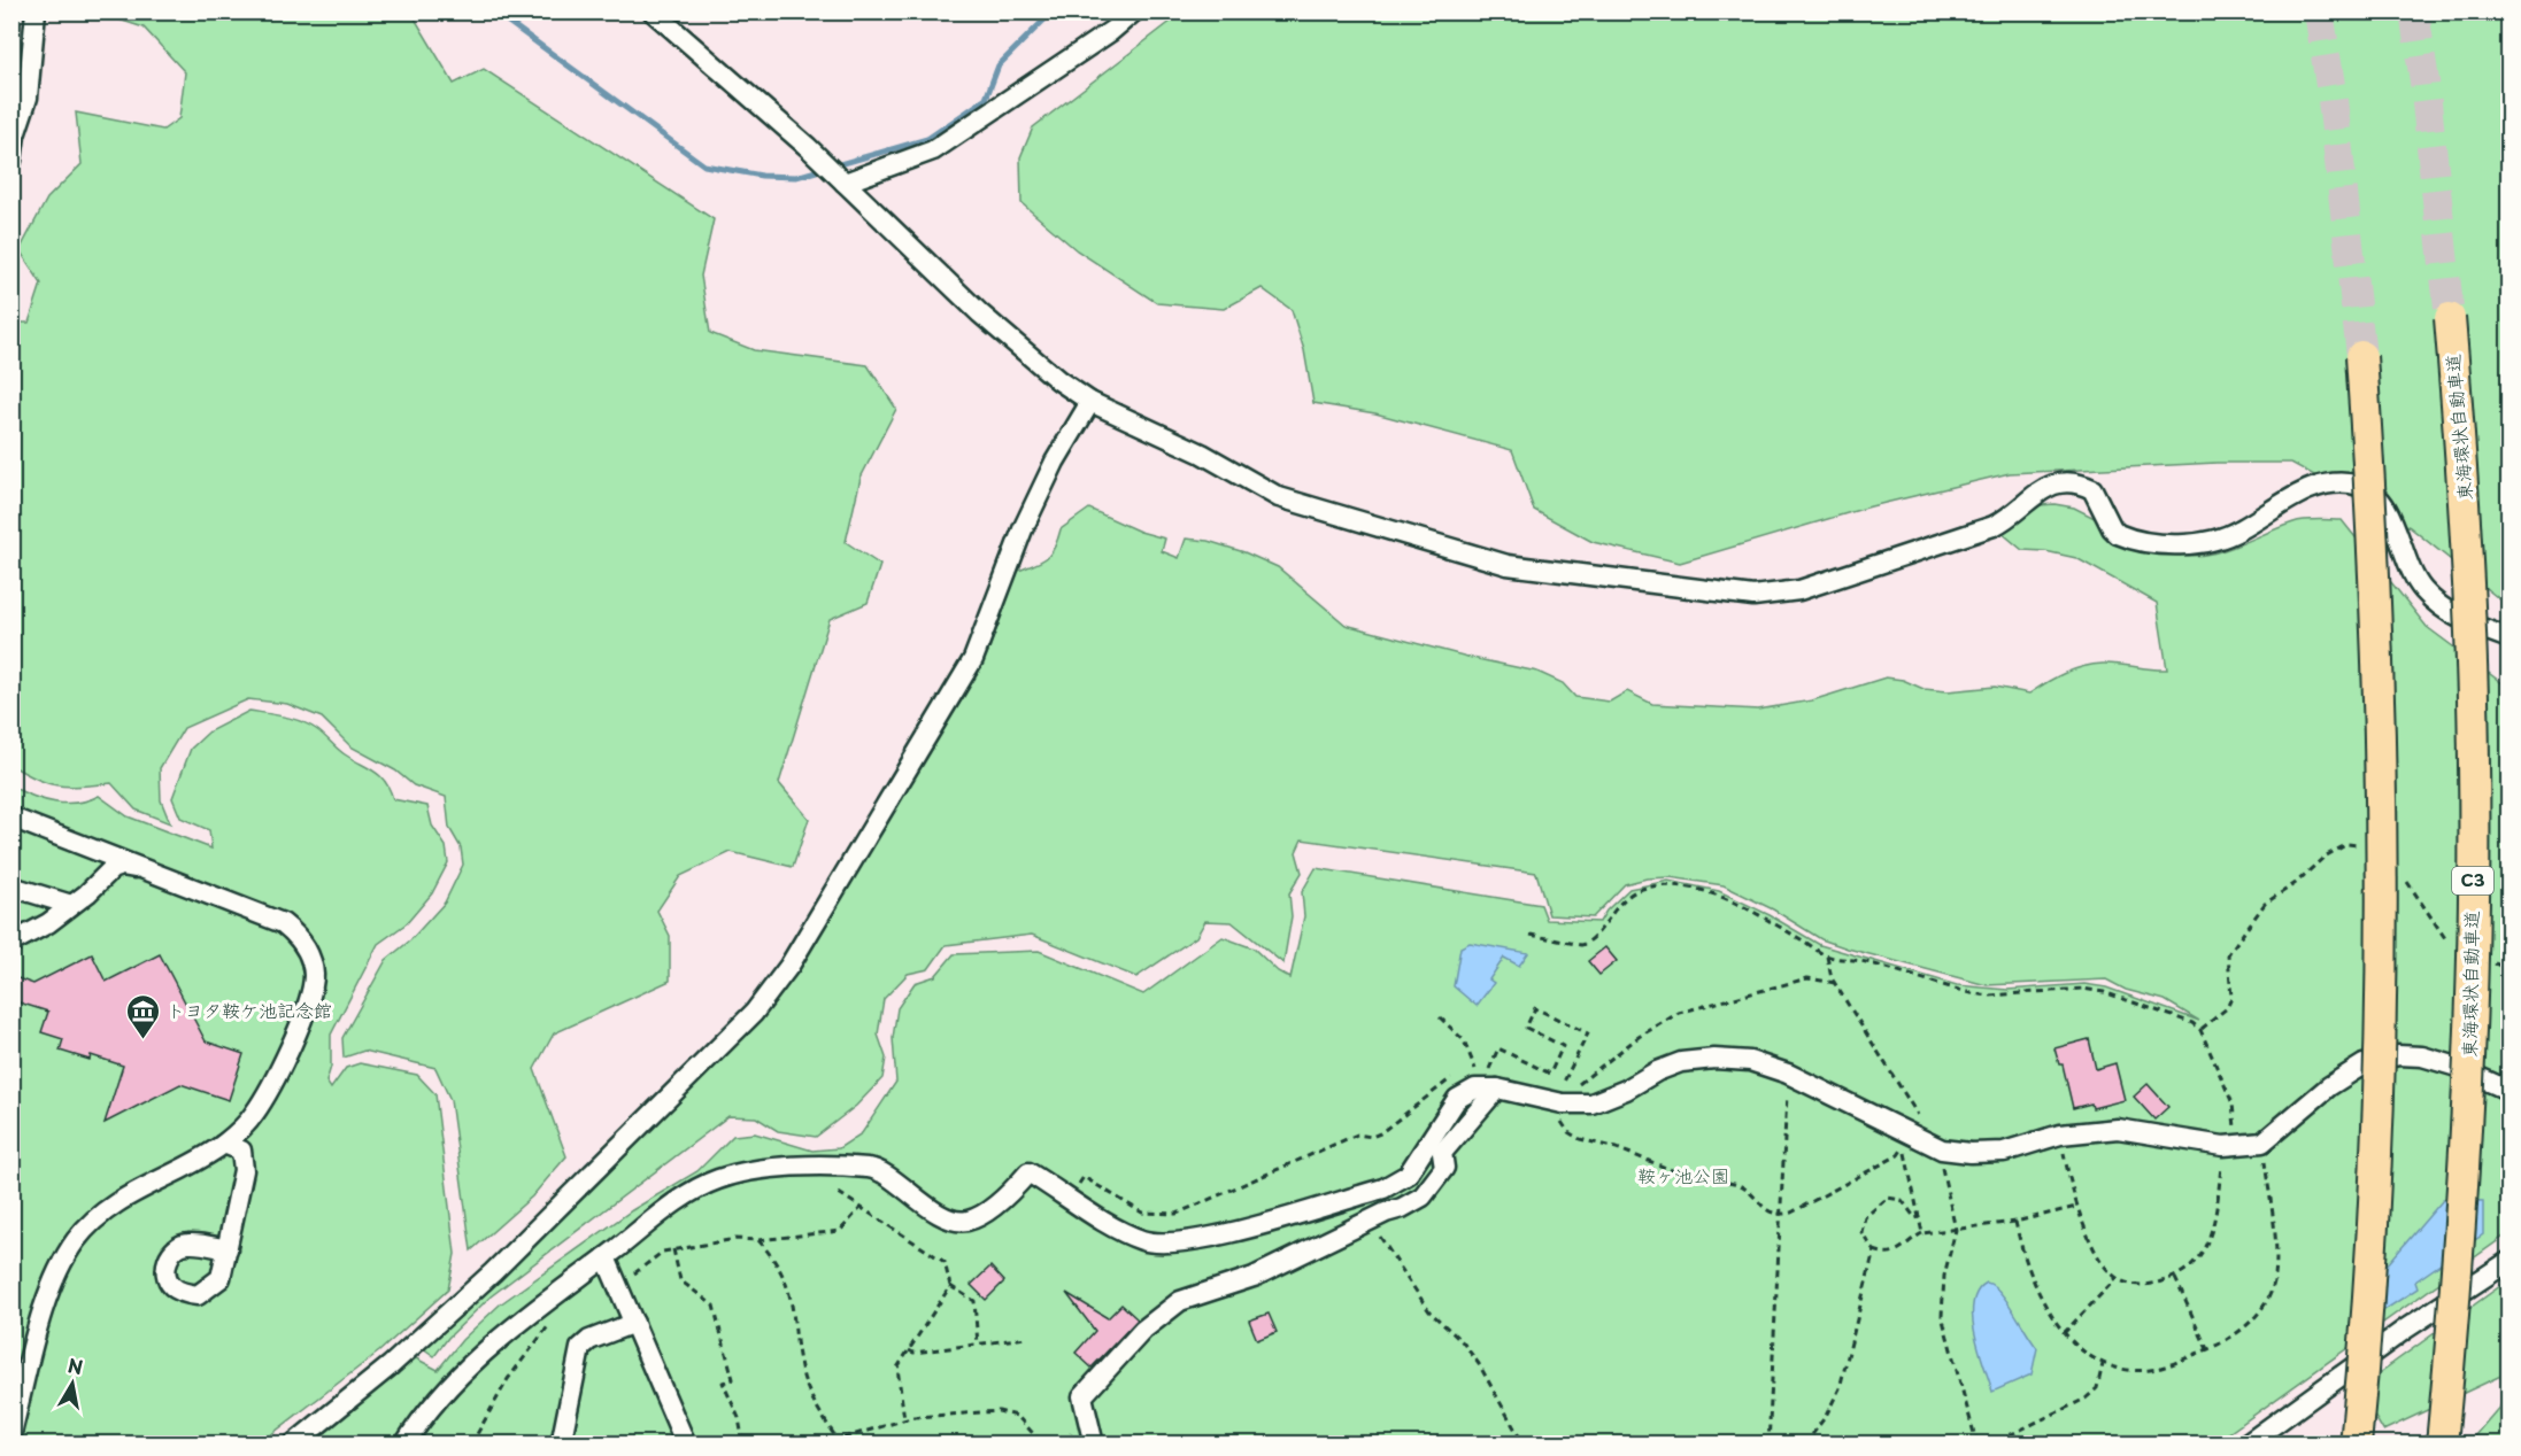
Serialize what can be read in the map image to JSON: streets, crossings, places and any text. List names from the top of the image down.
{
  "streets": {
    "highway": ["東海環状自動車道", "C3"]
  },
  "parks": ["鞍ヶ池公園"],
  "places": {
    "museum": ["トヨタ鞍ケ池記念館"]
  },
  "north": "top"
}
